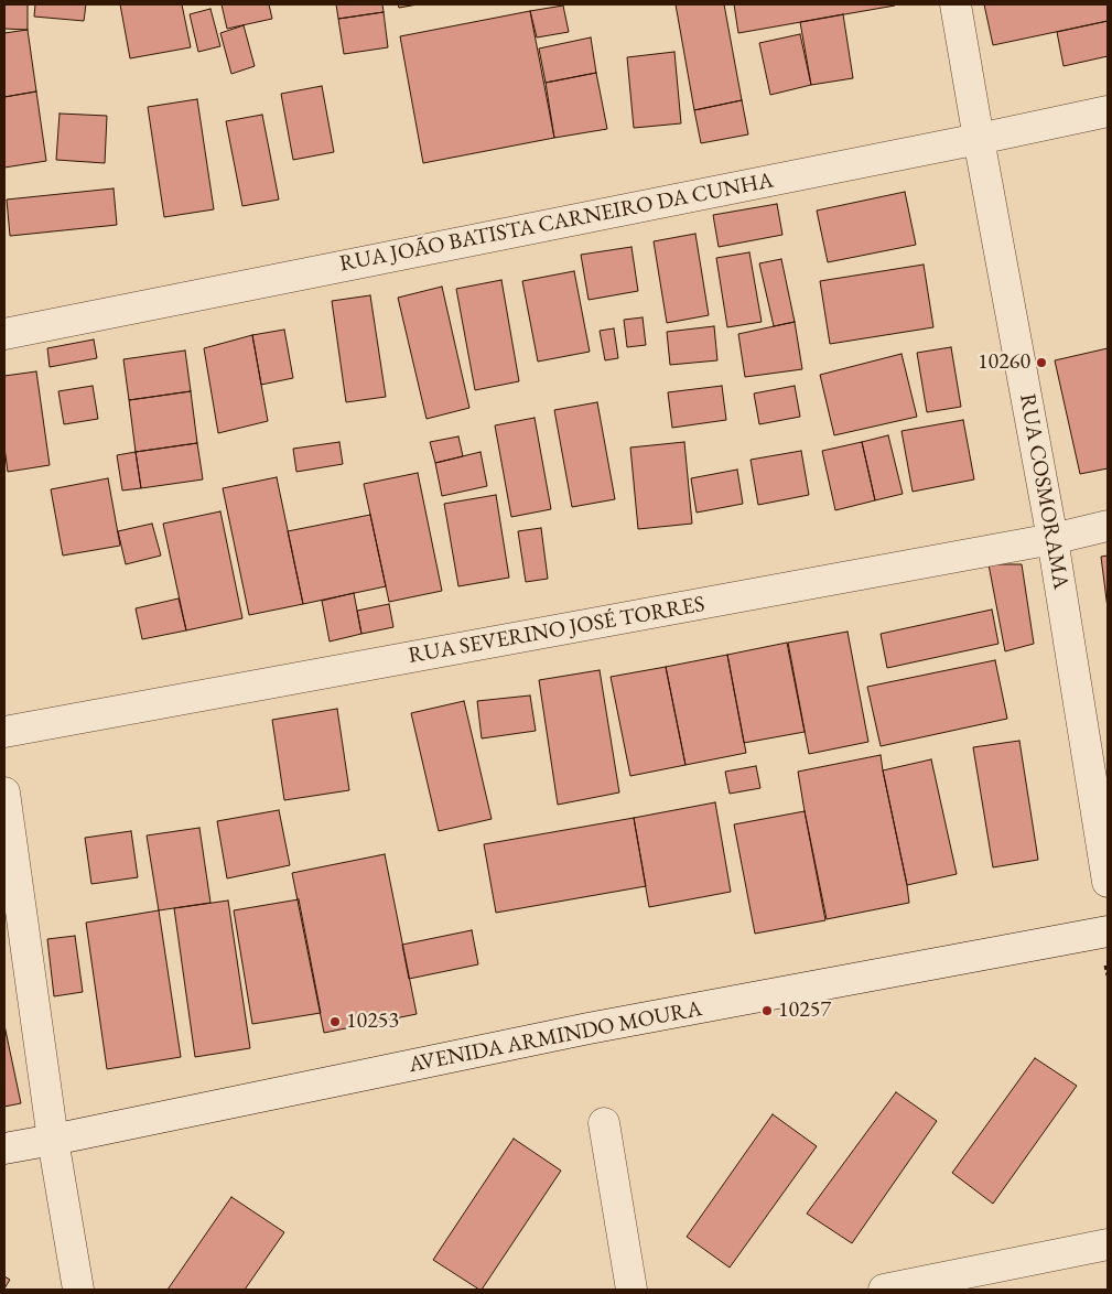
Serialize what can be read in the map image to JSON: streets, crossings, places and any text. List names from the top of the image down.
{
  "streets": {
    "street": [
      "RUA JOÃO BATISTA CARNEIRO DA CUNHA",
      "RUA COSMORAMA",
      "RUA SEVERINO JOSÉ TORRES",
      "AVENIDA ARMINDO MOURA"
    ]
  },
  "crossings": [
    ["RUA JOÃO BATISTA CARNEIRO DA CUNHA", "RUA COSMORAMA"],
    ["RUA COSMORAMA", "RUA SEVERINO JOSÉ TORRES"]
  ],
  "places": ["10260", "10257", "10253"]
}
